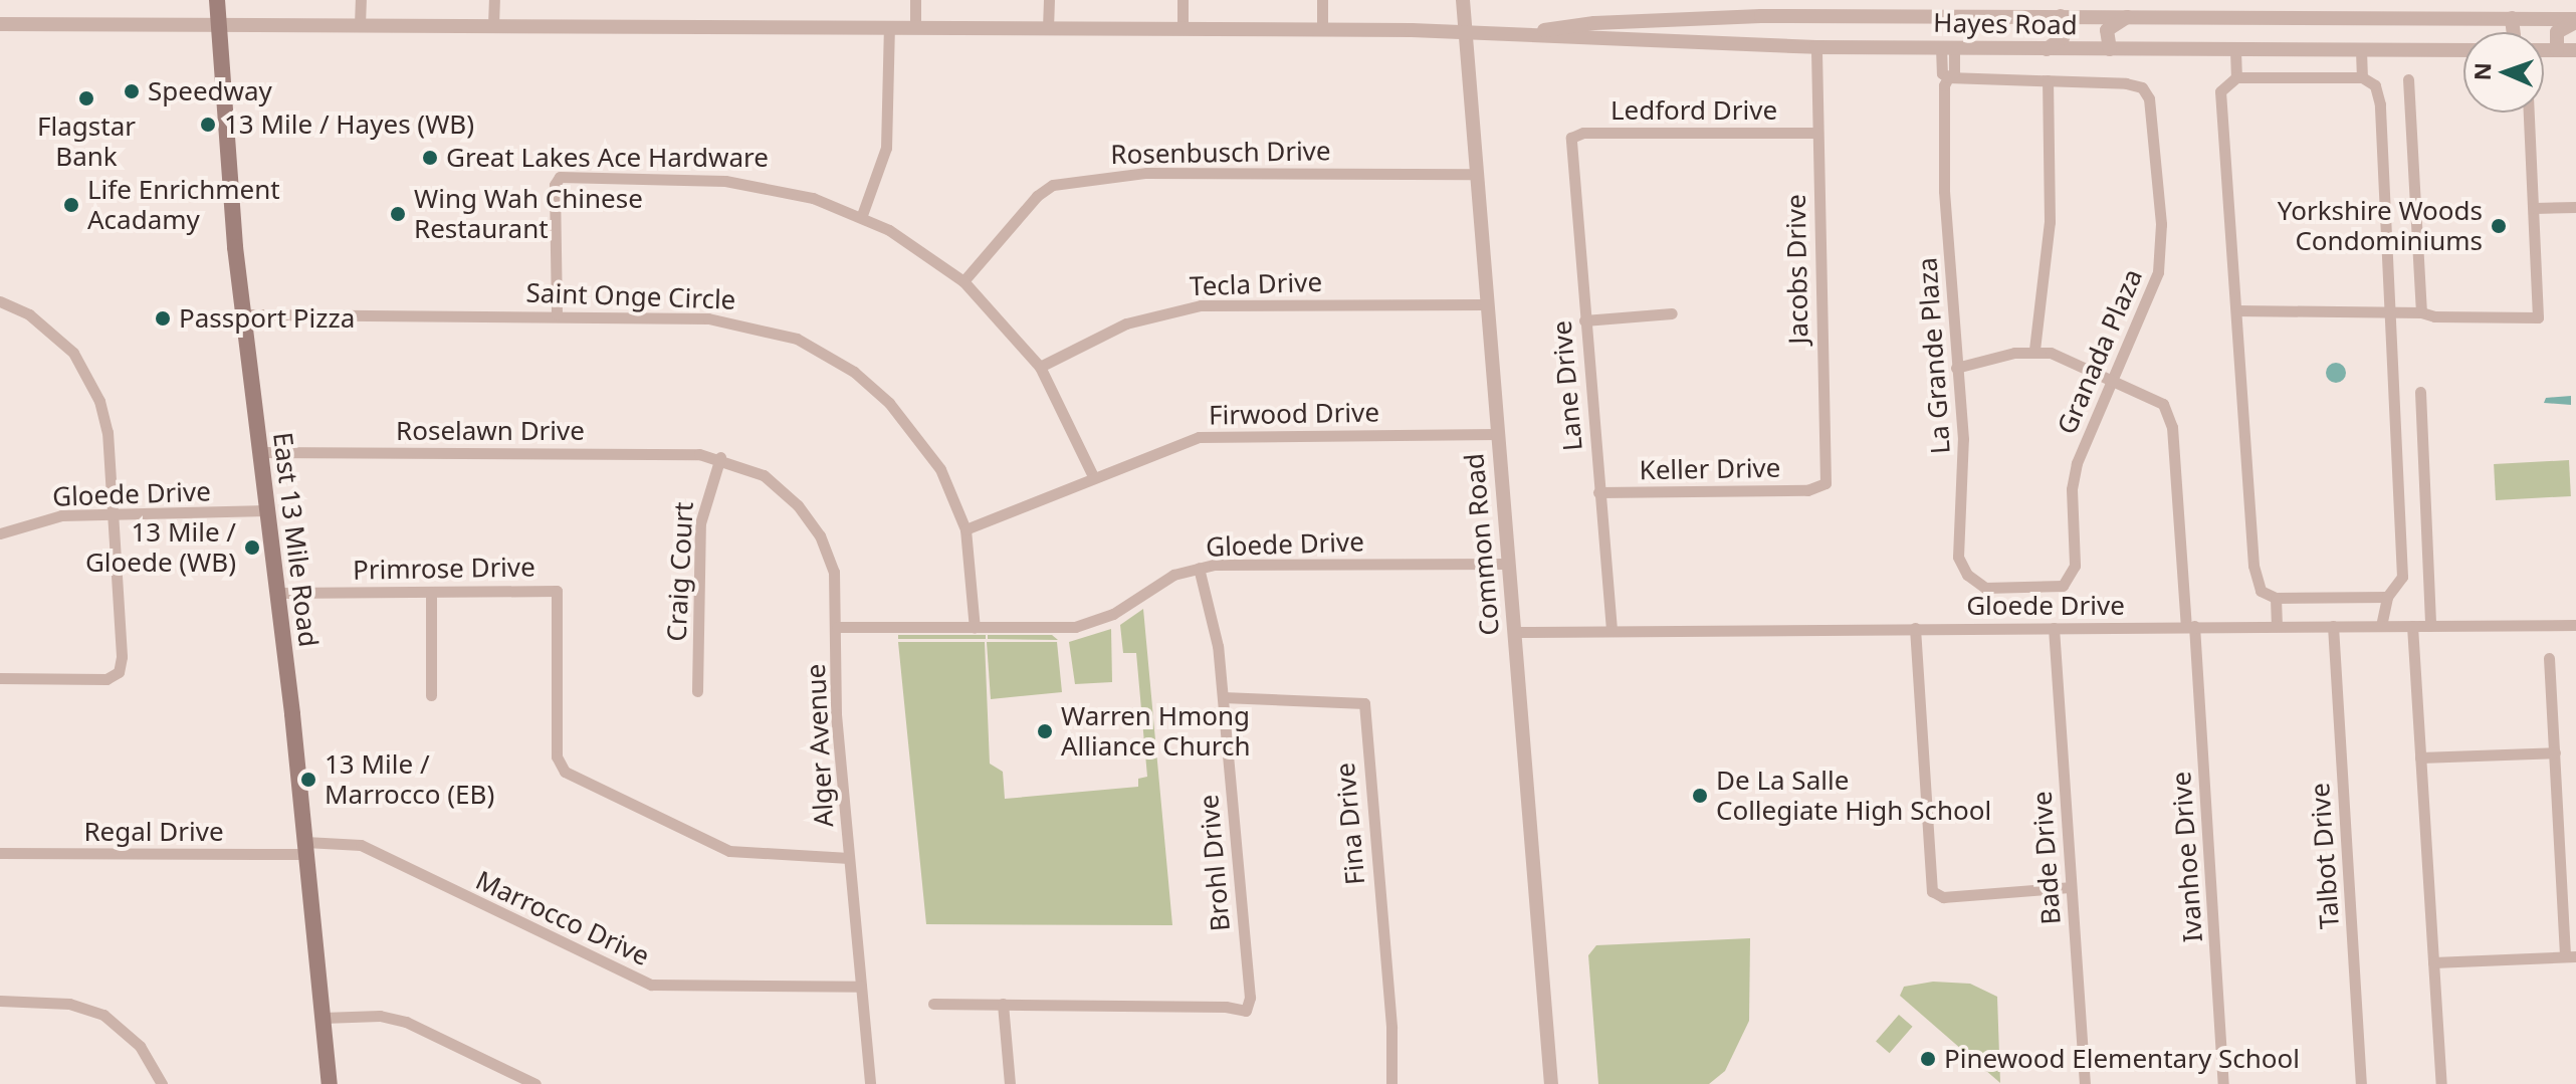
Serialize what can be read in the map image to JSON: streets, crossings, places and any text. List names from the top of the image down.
{
  "streets": {
    "main road": ["East 13 Mile Road"],
    "street": [
      "Hayes Road",
      "Ledford Drive",
      "Rosenbusch Drive",
      "Jacobs Drive",
      "Tecla Drive",
      "Saint Onge Circle",
      "Granada Plaza",
      "La Grande Plaza",
      "Lane Drive",
      "Firwood Drive",
      "Roselawn Drive",
      "Keller Drive",
      "Gloede Drive",
      "Common Road",
      "Primrose Drive",
      "Craig Court",
      "Alger Avenue",
      "Fina Drive",
      "Regal Drive",
      "Talbot Drive",
      "Ivanhoe Drive",
      "Bade Drive",
      "Brohl Drive",
      "Marrocco Drive"
    ]
  },
  "crossings": [
    ["Hayes Road", "Jacobs Drive"],
    ["Hayes Road", "La Grande Plaza"],
    ["Hayes Road", "East 13 Mile Road"],
    ["Hayes Road", "Common Road"],
    ["Ledford Drive", "Jacobs Drive"],
    ["Ledford Drive", "Lane Drive"],
    ["Rosenbusch Drive", "Common Road"],
    ["Jacobs Drive", "Keller Drive"],
    ["Tecla Drive", "Common Road"],
    ["Saint Onge Circle", "Firwood Drive"],
    ["Saint Onge Circle", "Gloede Drive"],
    ["Saint Onge Circle", "East 13 Mile Road"],
    ["Granada Plaza", "La Grande Plaza"],
    ["Granada Plaza", "Ivanhoe Drive"],
    ["Lane Drive", "Keller Drive"],
    ["Lane Drive", "Gloede Drive"],
    ["Firwood Drive", "Common Road"],
    ["Roselawn Drive", "East 13 Mile Road"],
    ["Roselawn Drive", "Craig Court"],
    ["Roselawn Drive", "Alger Avenue"],
    ["Gloede Drive", "East 13 Mile Road"],
    ["Gloede Drive", "Common Road"],
    ["Gloede Drive", "Alger Avenue"],
    ["Gloede Drive", "Talbot Drive"],
    ["Gloede Drive", "Ivanhoe Drive"],
    ["Gloede Drive", "Bade Drive"],
    ["Gloede Drive", "Brohl Drive"],
    ["East 13 Mile Road", "Primrose Drive"],
    ["East 13 Mile Road", "Regal Drive"],
    ["East 13 Mile Road", "Marrocco Drive"],
    ["Primrose Drive", "Alger Avenue"],
    ["Craig Court", "Alger Avenue"],
    ["Alger Avenue", "Marrocco Drive"],
    ["Fina Drive", "Brohl Drive"],
    ["Regal Drive", "Marrocco Drive"]
  ],
  "places": [
    "Speedway",
    "Flagstar Bank",
    "13 Mile / Hayes (WB)",
    "Great Lakes Ace Hardware",
    "Life Enrichment Acadamy",
    "Wing Wah Chinese Restaurant",
    "Yorkshire Woods Condominiums",
    "Passport Pizza",
    "13 Mile / Gloede (WB)",
    "Warren Hmong Alliance Church",
    "13 Mile / Marrocco (EB)",
    "De La Salle Collegiate High School",
    "Pinewood Elementary School"
  ],
  "north": "left"
}
